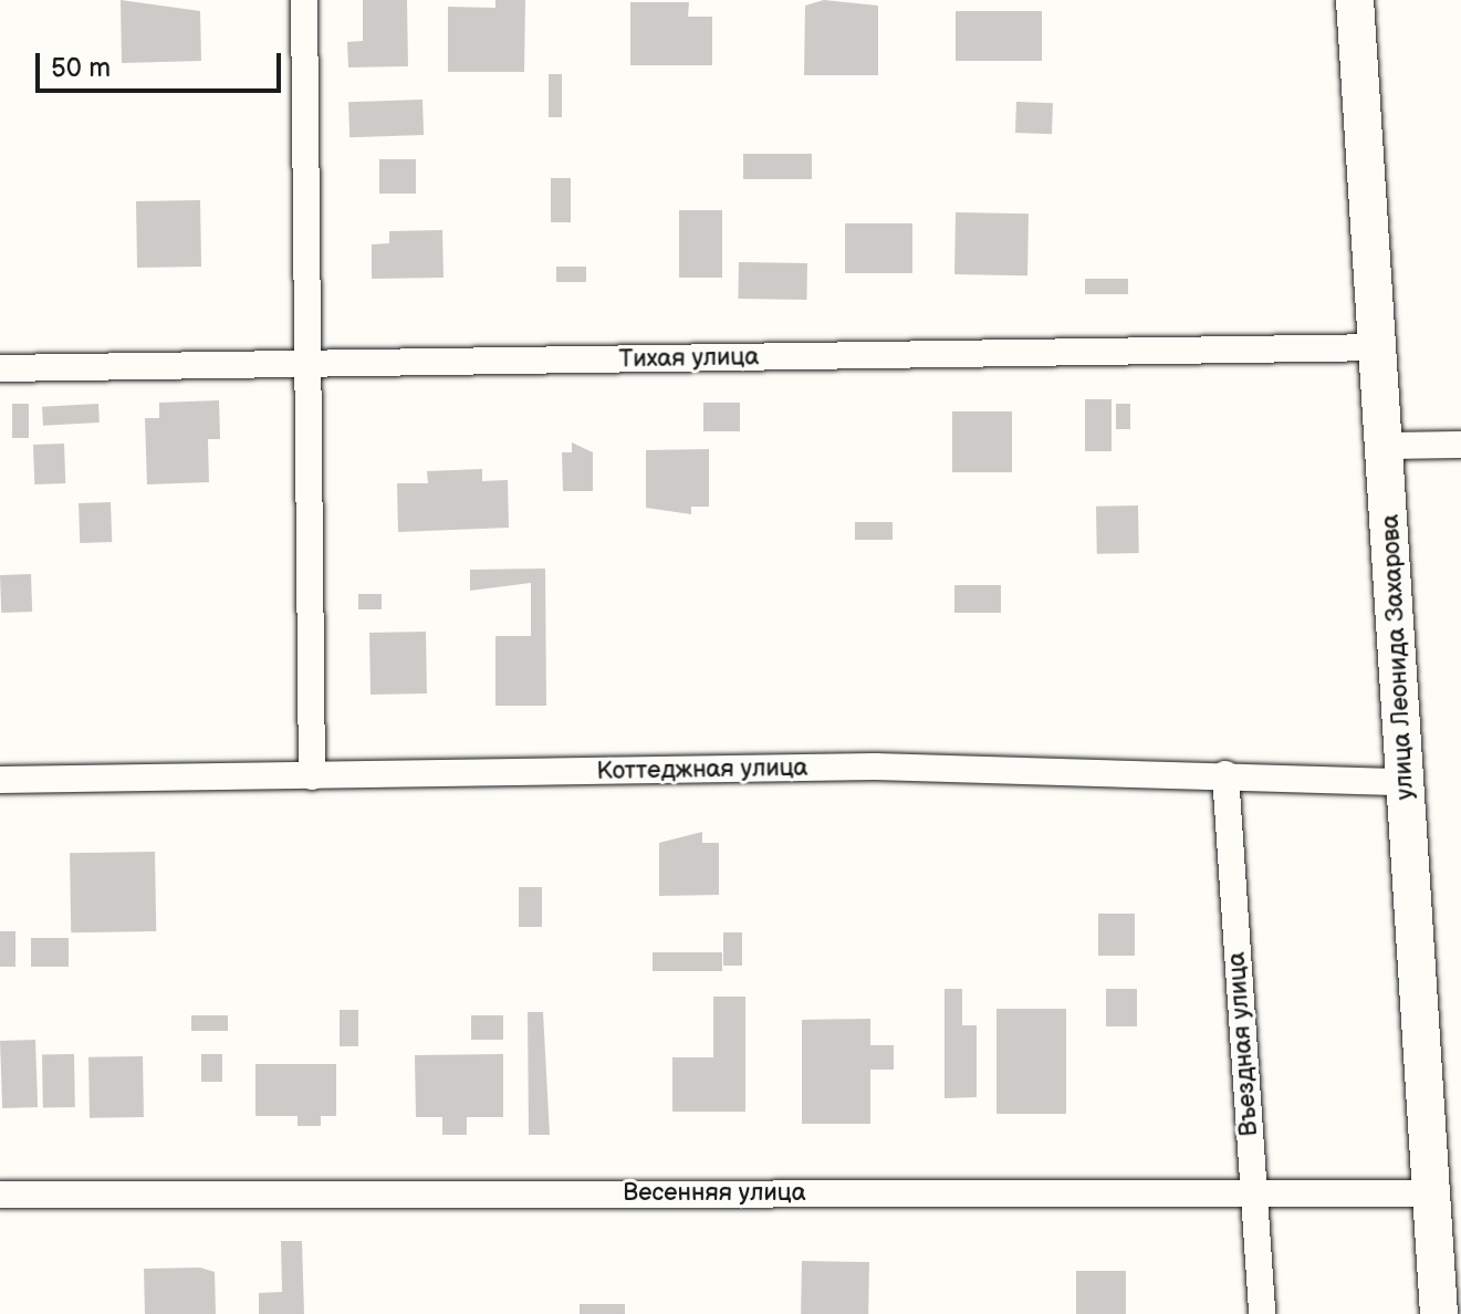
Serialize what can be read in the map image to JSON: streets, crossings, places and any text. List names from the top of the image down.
{
  "streets": {
    "main road": ["улица Леонида Захарова"],
    "street": [
      "Тихая улица",
      "Коттеджная улица",
      "Въездная улица",
      "Весенняя улица"
    ]
  },
  "crossings": [
    ["Тихая улица", "улица Леонида Захарова"],
    ["улица Леонида Захарова", "Коттеджная улица"],
    ["улица Леонида Захарова", "Весенняя улица"],
    ["Коттеджная улица", "Въездная улица"],
    ["Въездная улица", "Весенняя улица"]
  ],
  "scale_bar": "50 m"
}
